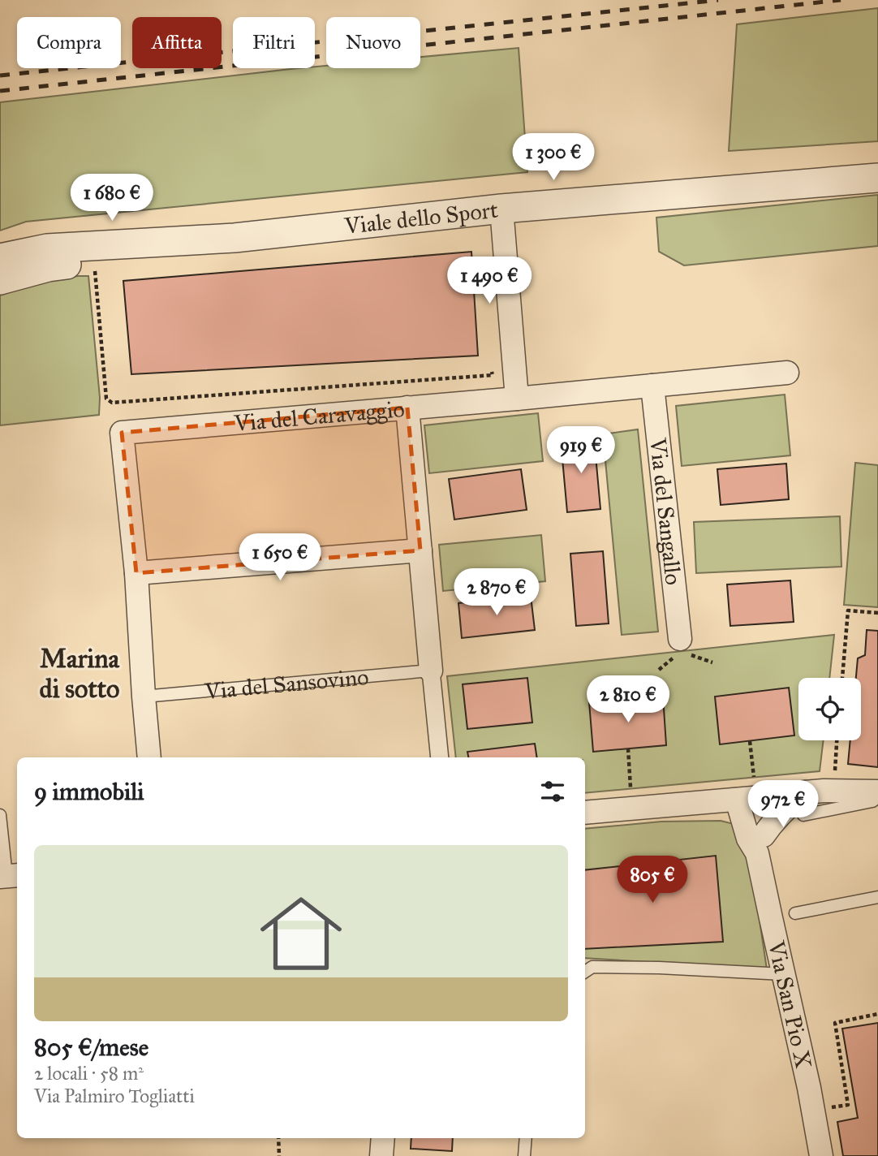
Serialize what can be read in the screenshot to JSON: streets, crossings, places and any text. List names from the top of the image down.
{
  "streets": {
    "street": [
      "Viale dello Sport",
      "Via del Caravaggio",
      "Via del Sangallo",
      "Via San Pio X"
    ],
    "lane": ["Via del Sansovino"]
  },
  "crossings": [
    ["Via del Caravaggio", "Via del Sangallo"]
  ],
  "districts": ["Marina di sotto"],
  "page": {
    "chip": [
      "Compra",
      "Affitta",
      "Filtri",
      "Nuovo"
    ],
    "price": [
      "1 300 €",
      "1 680 €",
      "1 490 €",
      "919 €",
      "1 650 €",
      "2 870 €",
      "2 810 €",
      "972 €",
      "805 €"
    ],
    "heading": "9 immobili",
    "list": [
      {
        "name": "805 €/mese",
        "note": "2 locali · 58 m² · Via Palmiro Togliatti"
      }
    ]
  }
}
